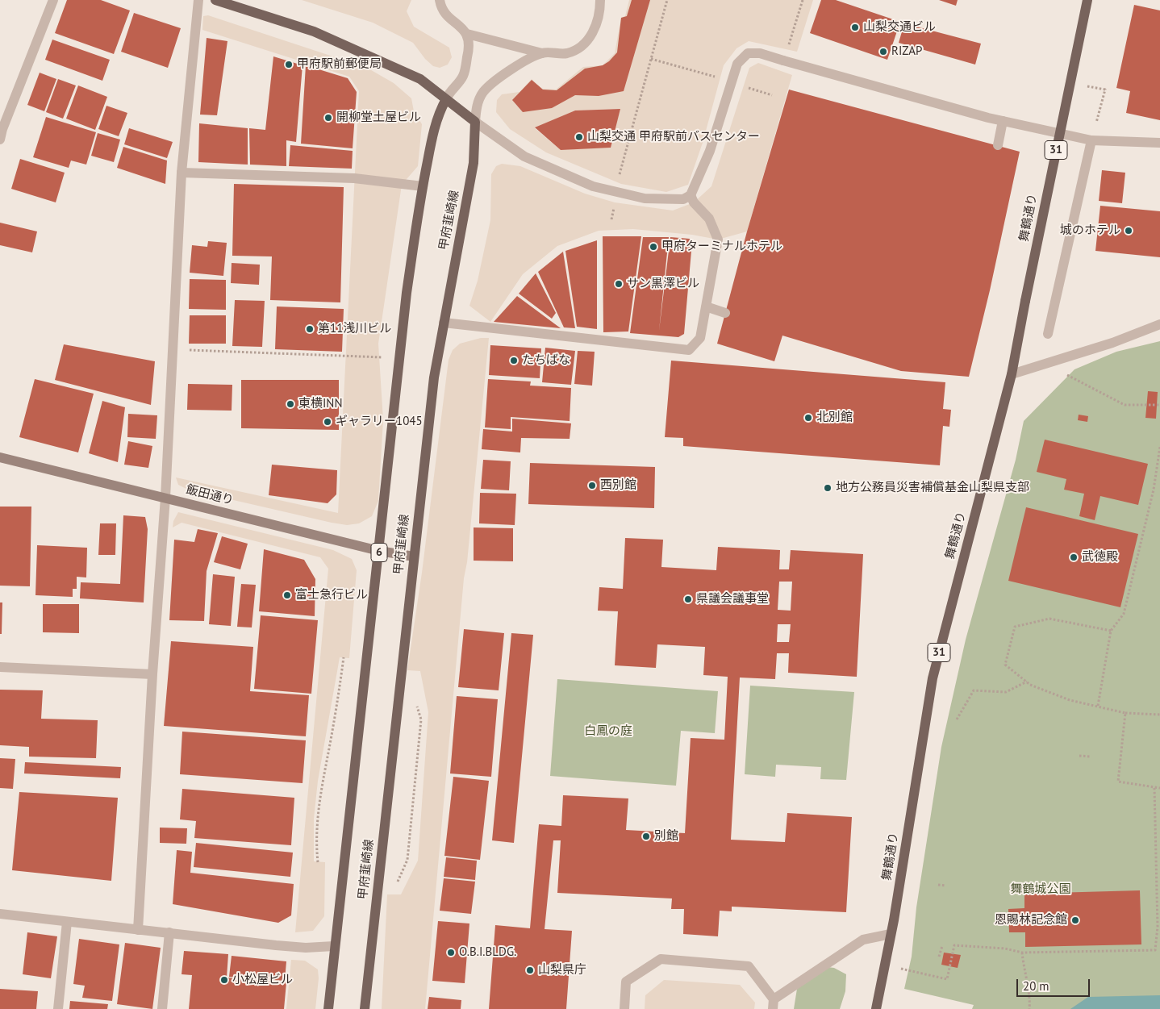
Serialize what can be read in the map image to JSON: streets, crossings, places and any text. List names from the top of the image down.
{
  "streets": {
    "main road": [
      "31",
      "舞鶴通り",
      "甲府韮崎線",
      "飯田通り",
      "6"
    ]
  },
  "crossings": [
    ["甲府韮崎線", "飯田通り"]
  ],
  "parks": ["白鳳の庭", "舞鶴城公園"],
  "places": [
    "山梨交通ビル",
    "RIZAP",
    "甲府駅前郵便局",
    "開柳堂土屋ビル",
    "山梨交通 甲府駅前バスセンター",
    "城のホテル",
    "甲府ターミナルホテル",
    "サン黒澤ビル",
    "第11浅川ビル",
    "たちばな",
    "東横INN",
    "北別館",
    "ギャラリー1045",
    "西別館",
    "地方公務員災害補償基金山梨県支部",
    "武徳殿",
    "富士急行ビル",
    "県議会議事堂",
    "別館",
    "恩賜林記念館",
    "O.B.I.BLDG.",
    "山梨県庁",
    "小松屋ビル"
  ],
  "scale_bar": "20 m"
}
